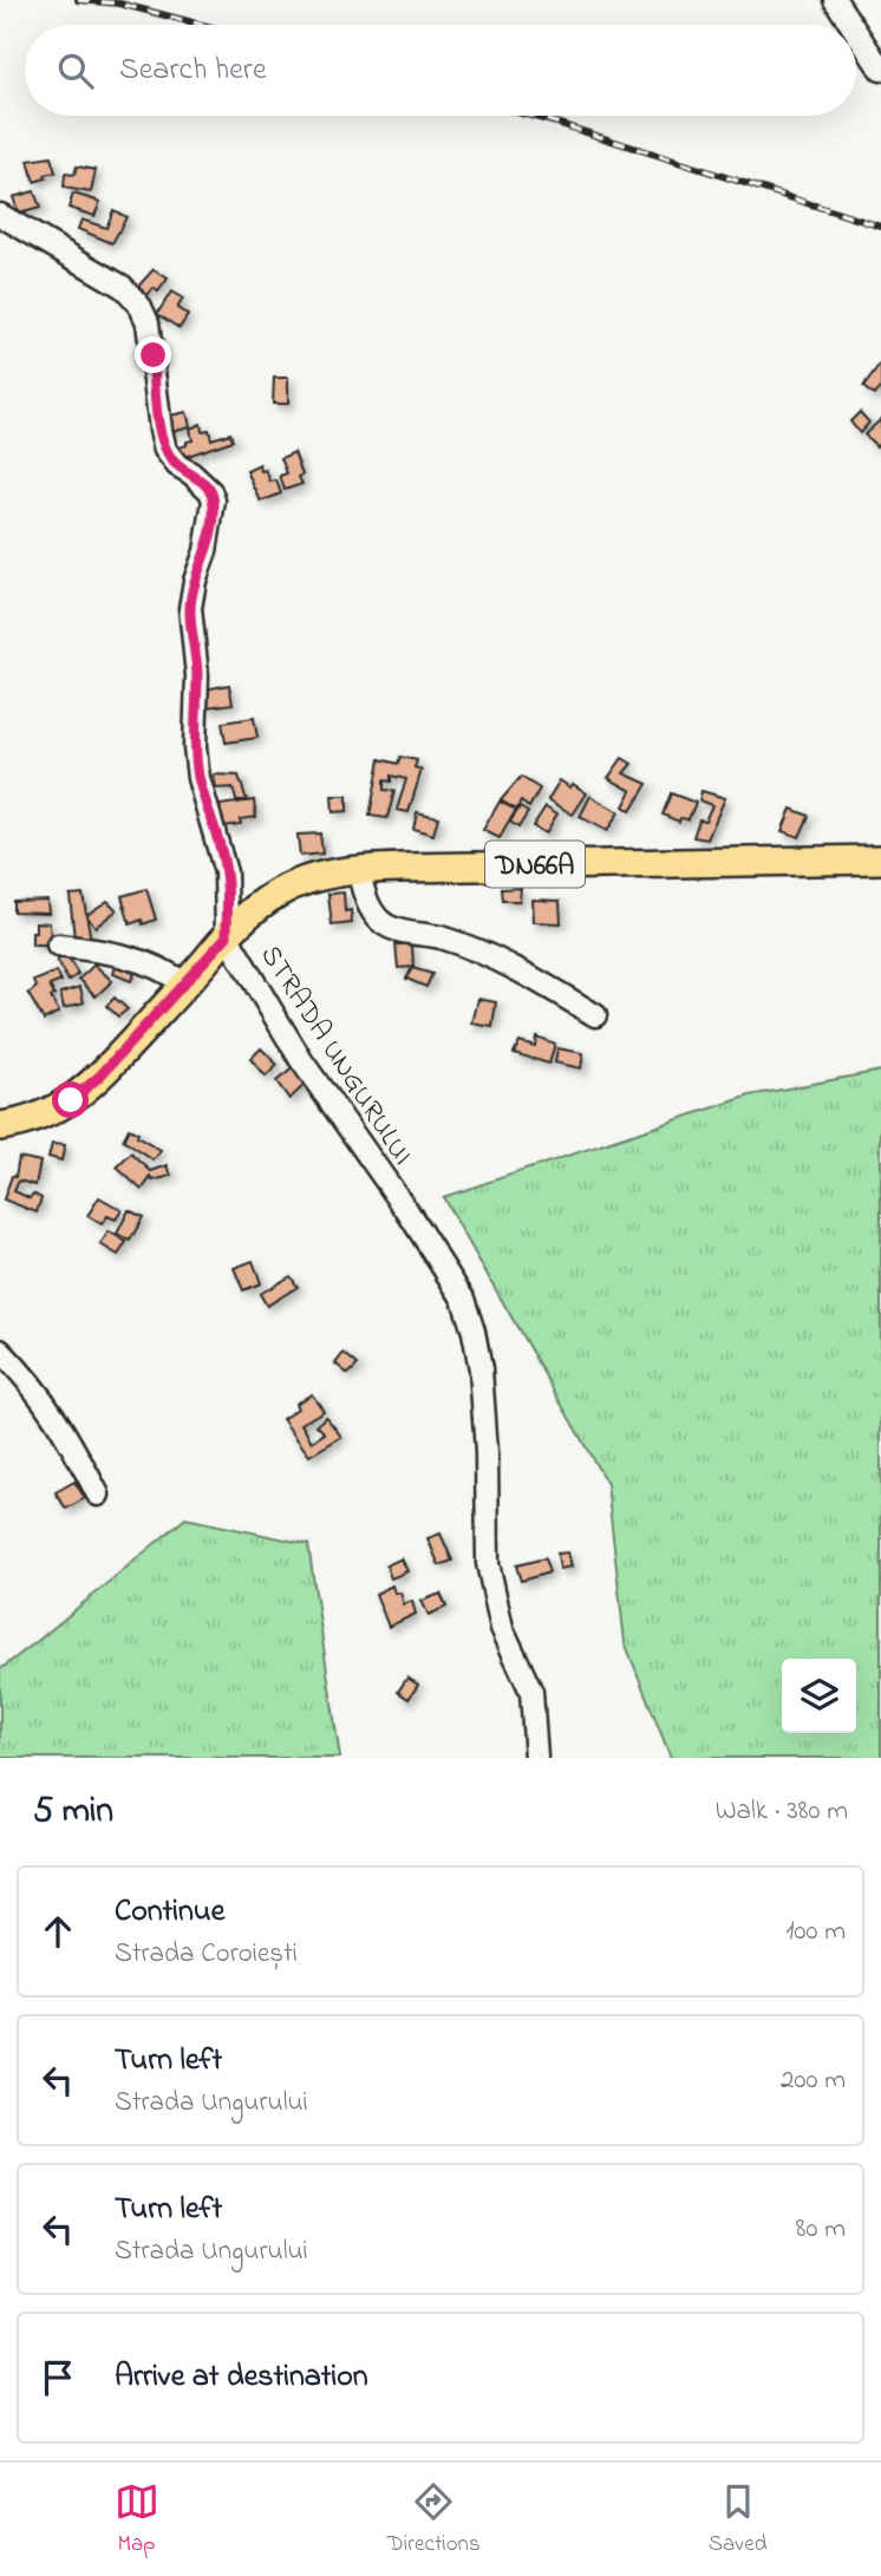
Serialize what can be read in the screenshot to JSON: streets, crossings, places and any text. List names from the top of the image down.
{
  "streets": {
    "main road": ["DN66A"],
    "street": ["STRADA UNGURULUI"]
  },
  "crossings": [
    ["DN66A", "STRADA UNGURULUI"]
  ],
  "page": {
    "search": "Search here",
    "heading": ["5 min", "Walk · 380 m"],
    "list": [
      ["Continue", "Strada Coroiești", "100 m"],
      ["Turn left", "Strada Ungurului", "200 m"],
      ["Turn left", "Strada Ungurului", "80 m"],
      "Arrive at destination"
    ],
    "nav": ["Map", "Directions", "Saved"]
  }
}
